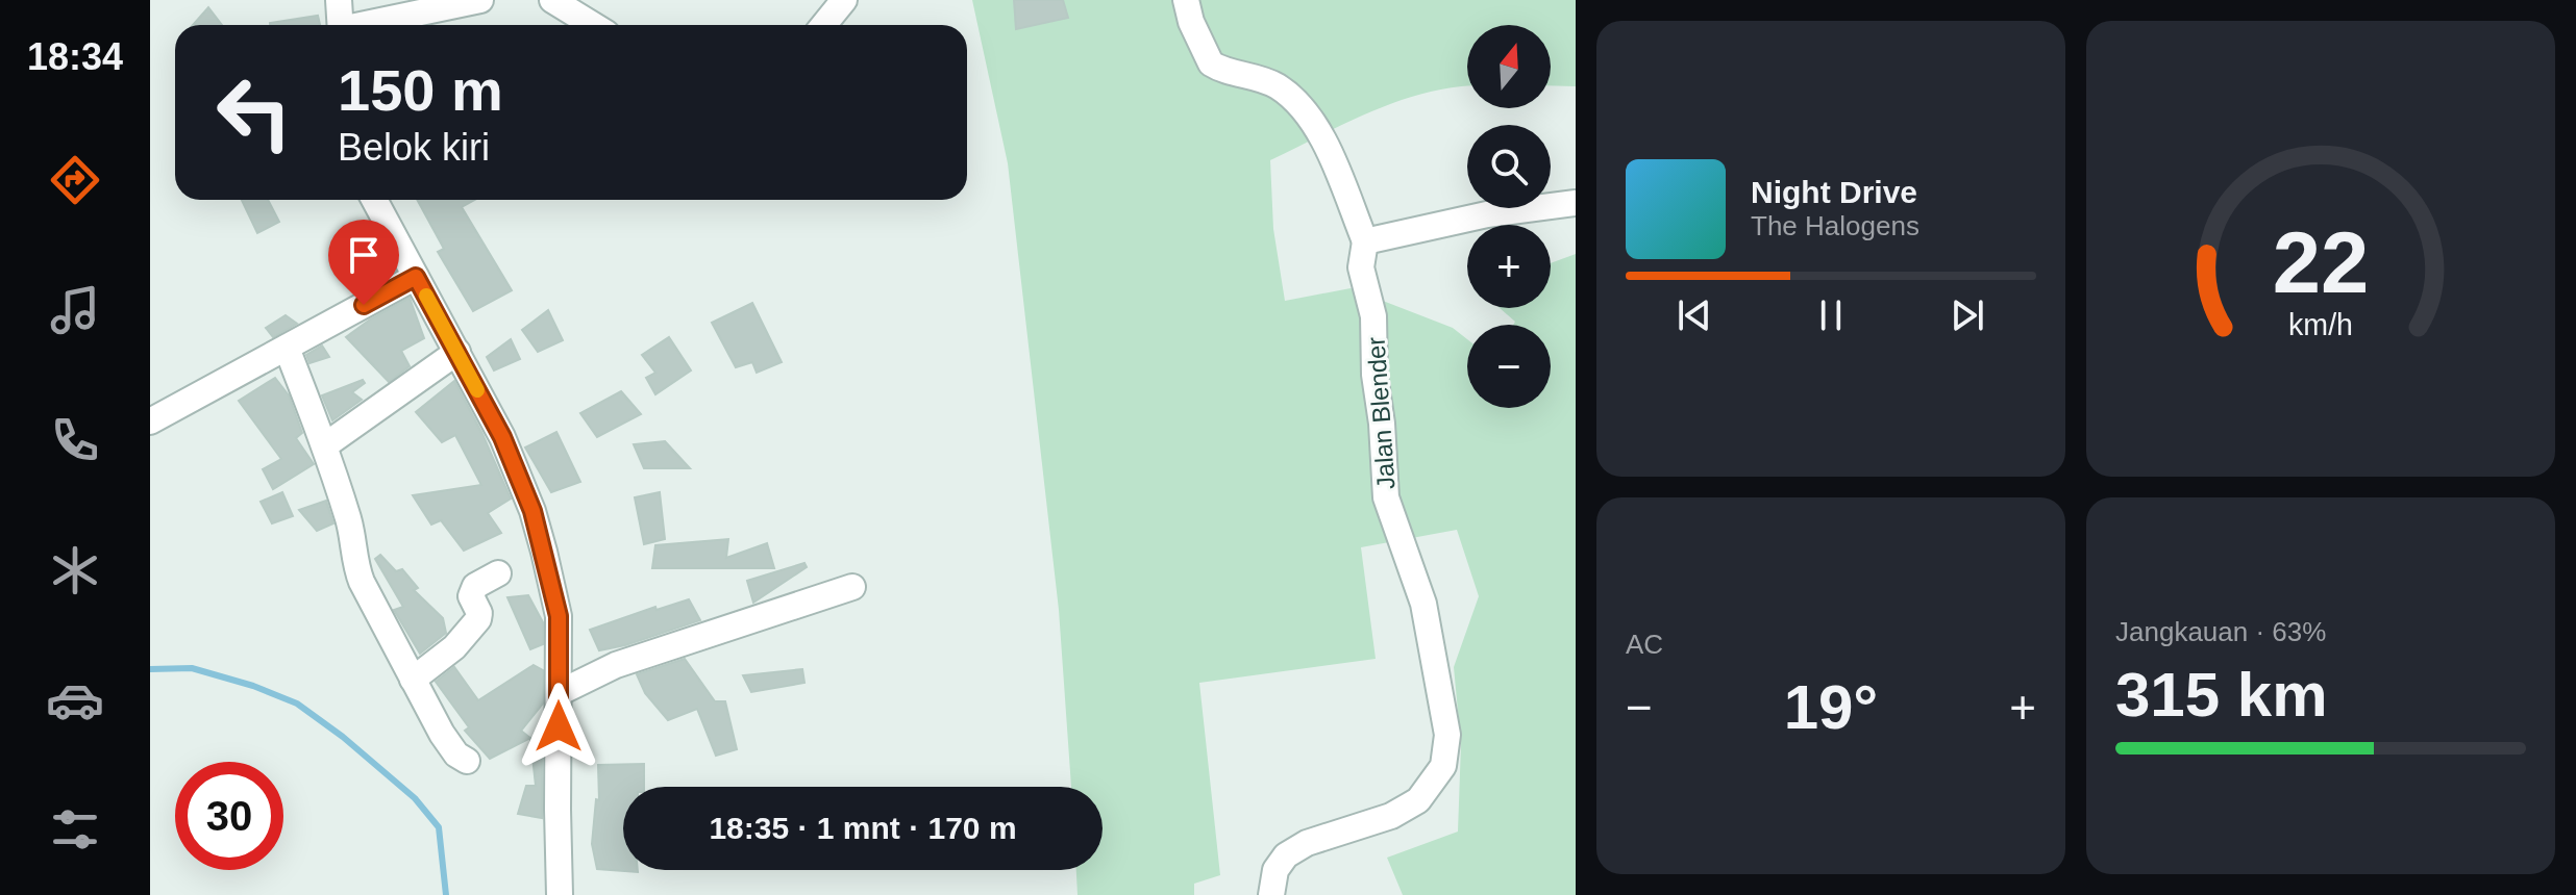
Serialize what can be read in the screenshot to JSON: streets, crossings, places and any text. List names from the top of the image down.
{
  "streets": {
    "street": ["Jalan Blender"]
  },
  "north": "top",
  "page": {
    "tabs": "18:34",
    "map_buttons": ["+", "−"],
    "turn": ["150 m", "Belok kiri"],
    "song": ["Night Drive", "The Halogens"],
    "tile": [
      "AC",
      ["Jangkauan · 63%", "315 km"]
    ],
    "heat": ["−", "19°", "+"],
    "limit": "30",
    "trip": "18:35 · 1 mnt · 170 m",
    "gauge": ["22", "km/h"]
  }
}
